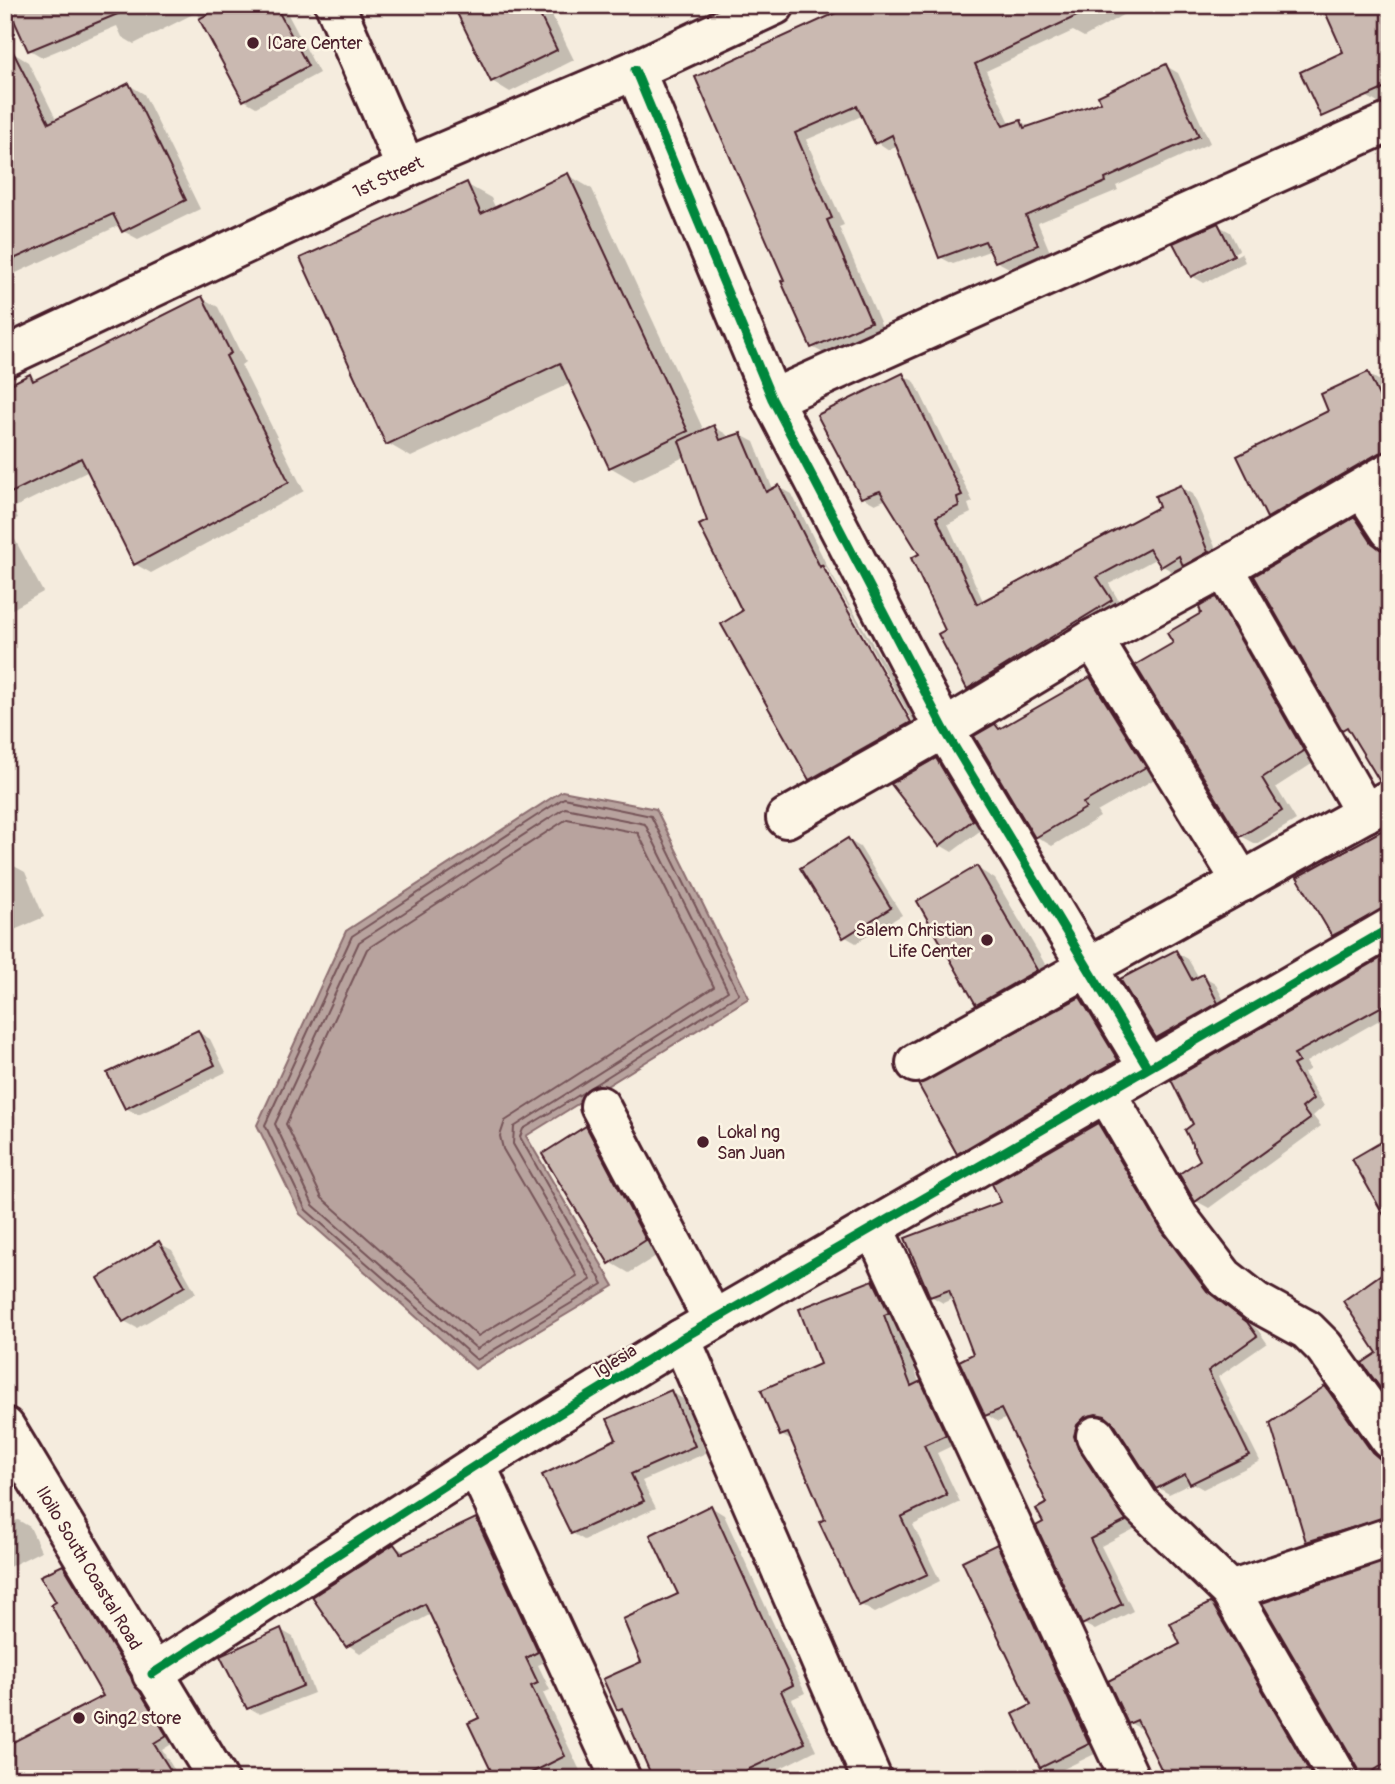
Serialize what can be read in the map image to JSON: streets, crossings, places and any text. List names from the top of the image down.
{
  "streets": {
    "street": ["1st Street", "Iglesia", "Iloilo South Coastal Road"]
  },
  "crossings": [
    ["Iglesia", "Iloilo South Coastal Road"]
  ],
  "places": [
    "ICare Center",
    "Salem Christian Life Center",
    "Lokal ng San Juan",
    "Ging2 store"
  ]
}
